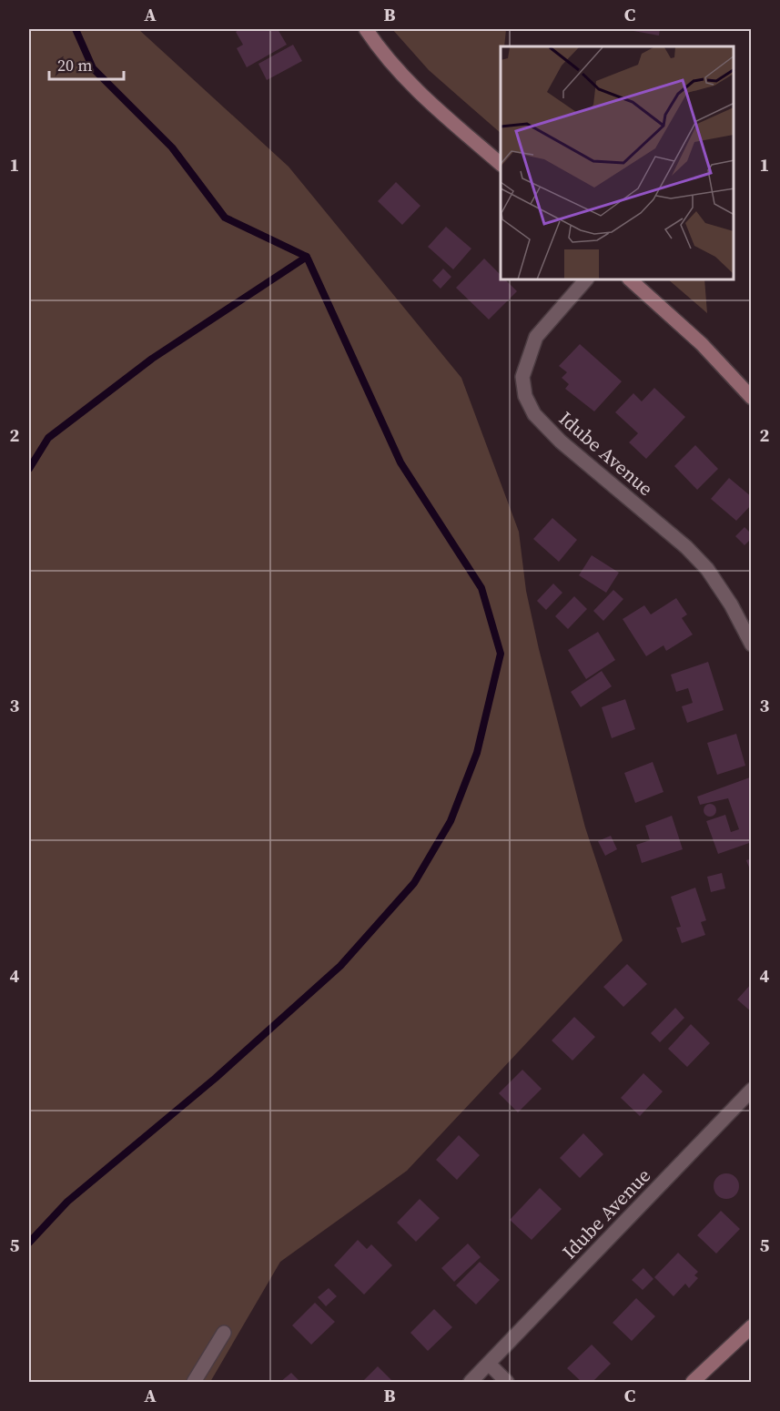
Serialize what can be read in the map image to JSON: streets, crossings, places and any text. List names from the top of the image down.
{
  "streets": {
    "street": ["Idube Avenue"]
  },
  "scale_bar": "20 m",
  "grid": {
    "columns": ["A", "B", "C"],
    "rows": [
      "1",
      "2",
      "3",
      "4",
      "5"
    ]
  }
}
